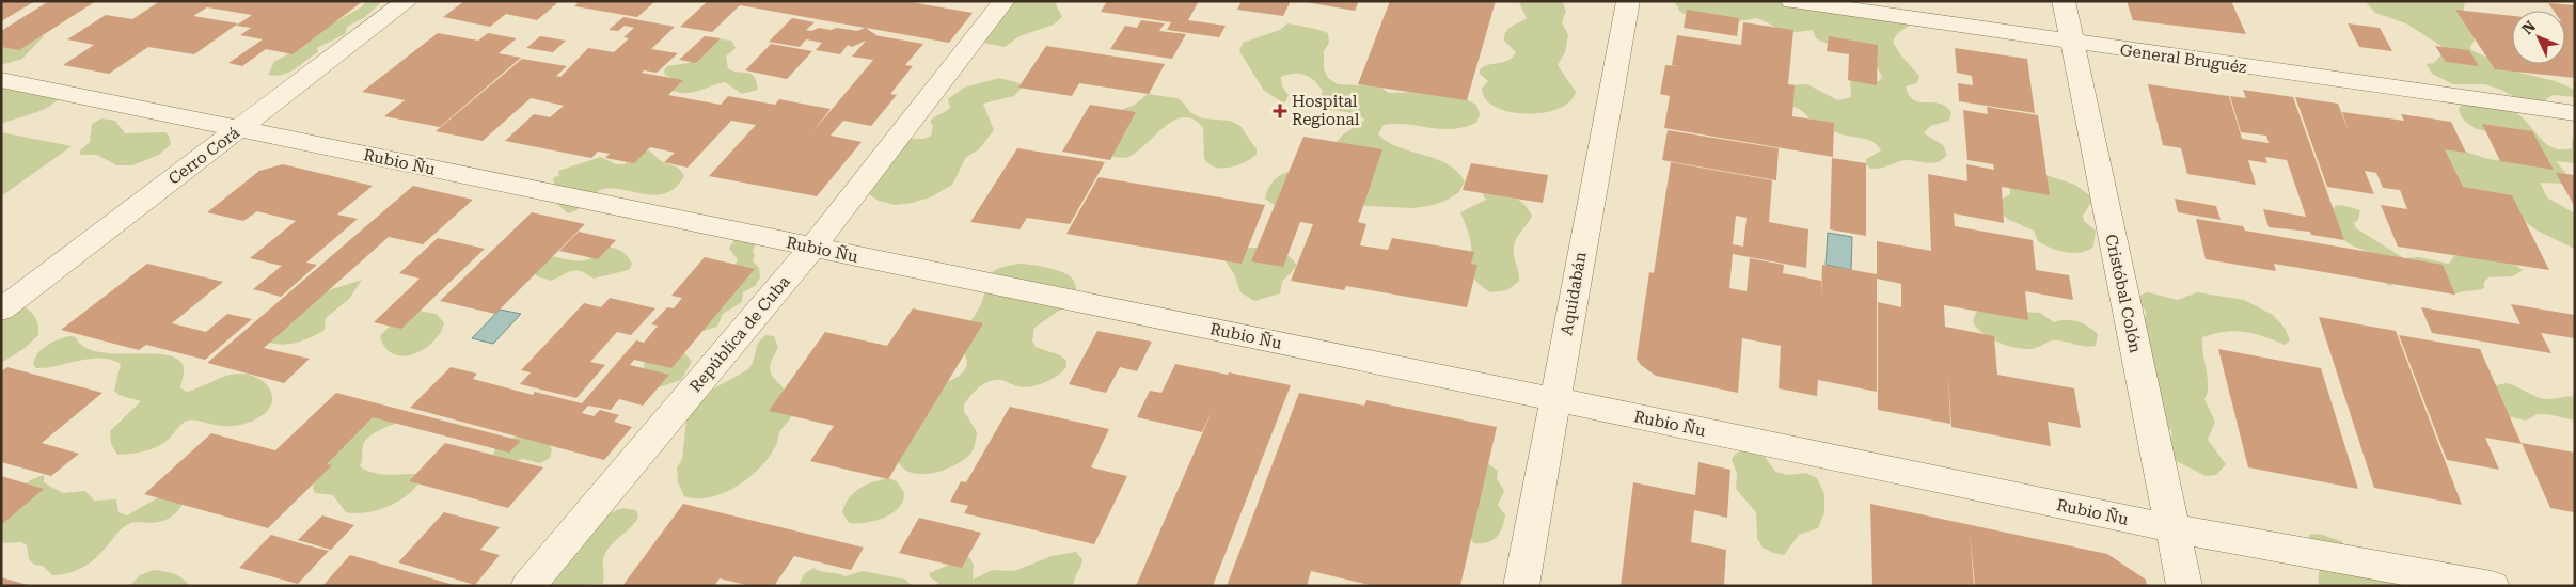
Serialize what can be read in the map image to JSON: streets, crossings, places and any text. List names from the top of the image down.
{
  "streets": {
    "street": [
      "General Bruguéz",
      "Cerro Corá",
      "Rubio Ñu",
      "Aquidabán",
      "Cristóbal Colón",
      "República de Cuba"
    ]
  },
  "crossings": [
    ["General Bruguéz", "Cristóbal Colón"],
    ["Cerro Corá", "Rubio Ñu"],
    ["Rubio Ñu", "Aquidabán"],
    ["Rubio Ñu", "Cristóbal Colón"],
    ["Rubio Ñu", "República de Cuba"]
  ],
  "places": {
    "health": ["Hospital Regional"]
  },
  "north": "top left"
}
